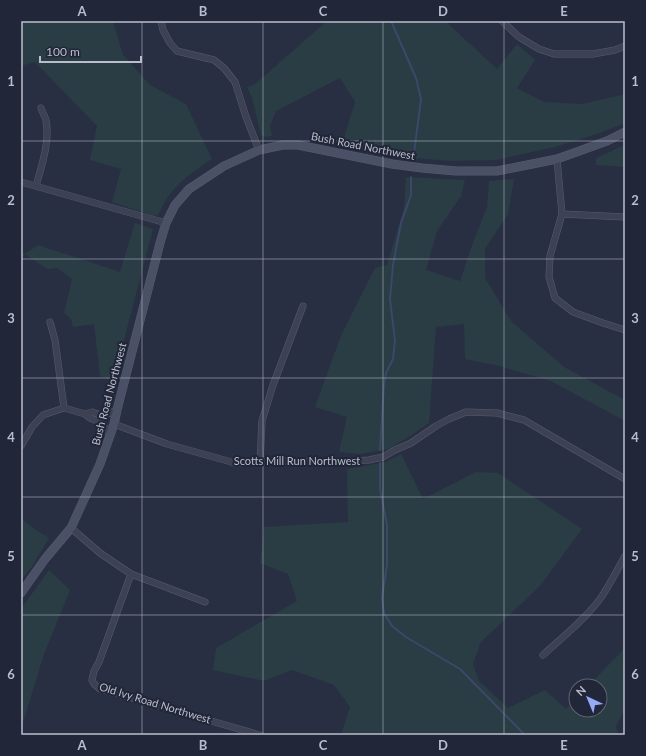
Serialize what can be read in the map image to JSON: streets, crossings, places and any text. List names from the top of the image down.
{
  "streets": {
    "street": ["Bush Road Northwest", "Scotts Mill Run Northwest", "Old Ivy Road Northwest"]
  },
  "crossings": [
    ["Bush Road Northwest", "Scotts Mill Run Northwest"]
  ],
  "scale_bar": "100 m",
  "north": "top left",
  "grid": {
    "columns": [
      "A",
      "B",
      "C",
      "D",
      "E"
    ],
    "rows": [
      "1",
      "2",
      "3",
      "4",
      "5",
      "6"
    ]
  }
}
